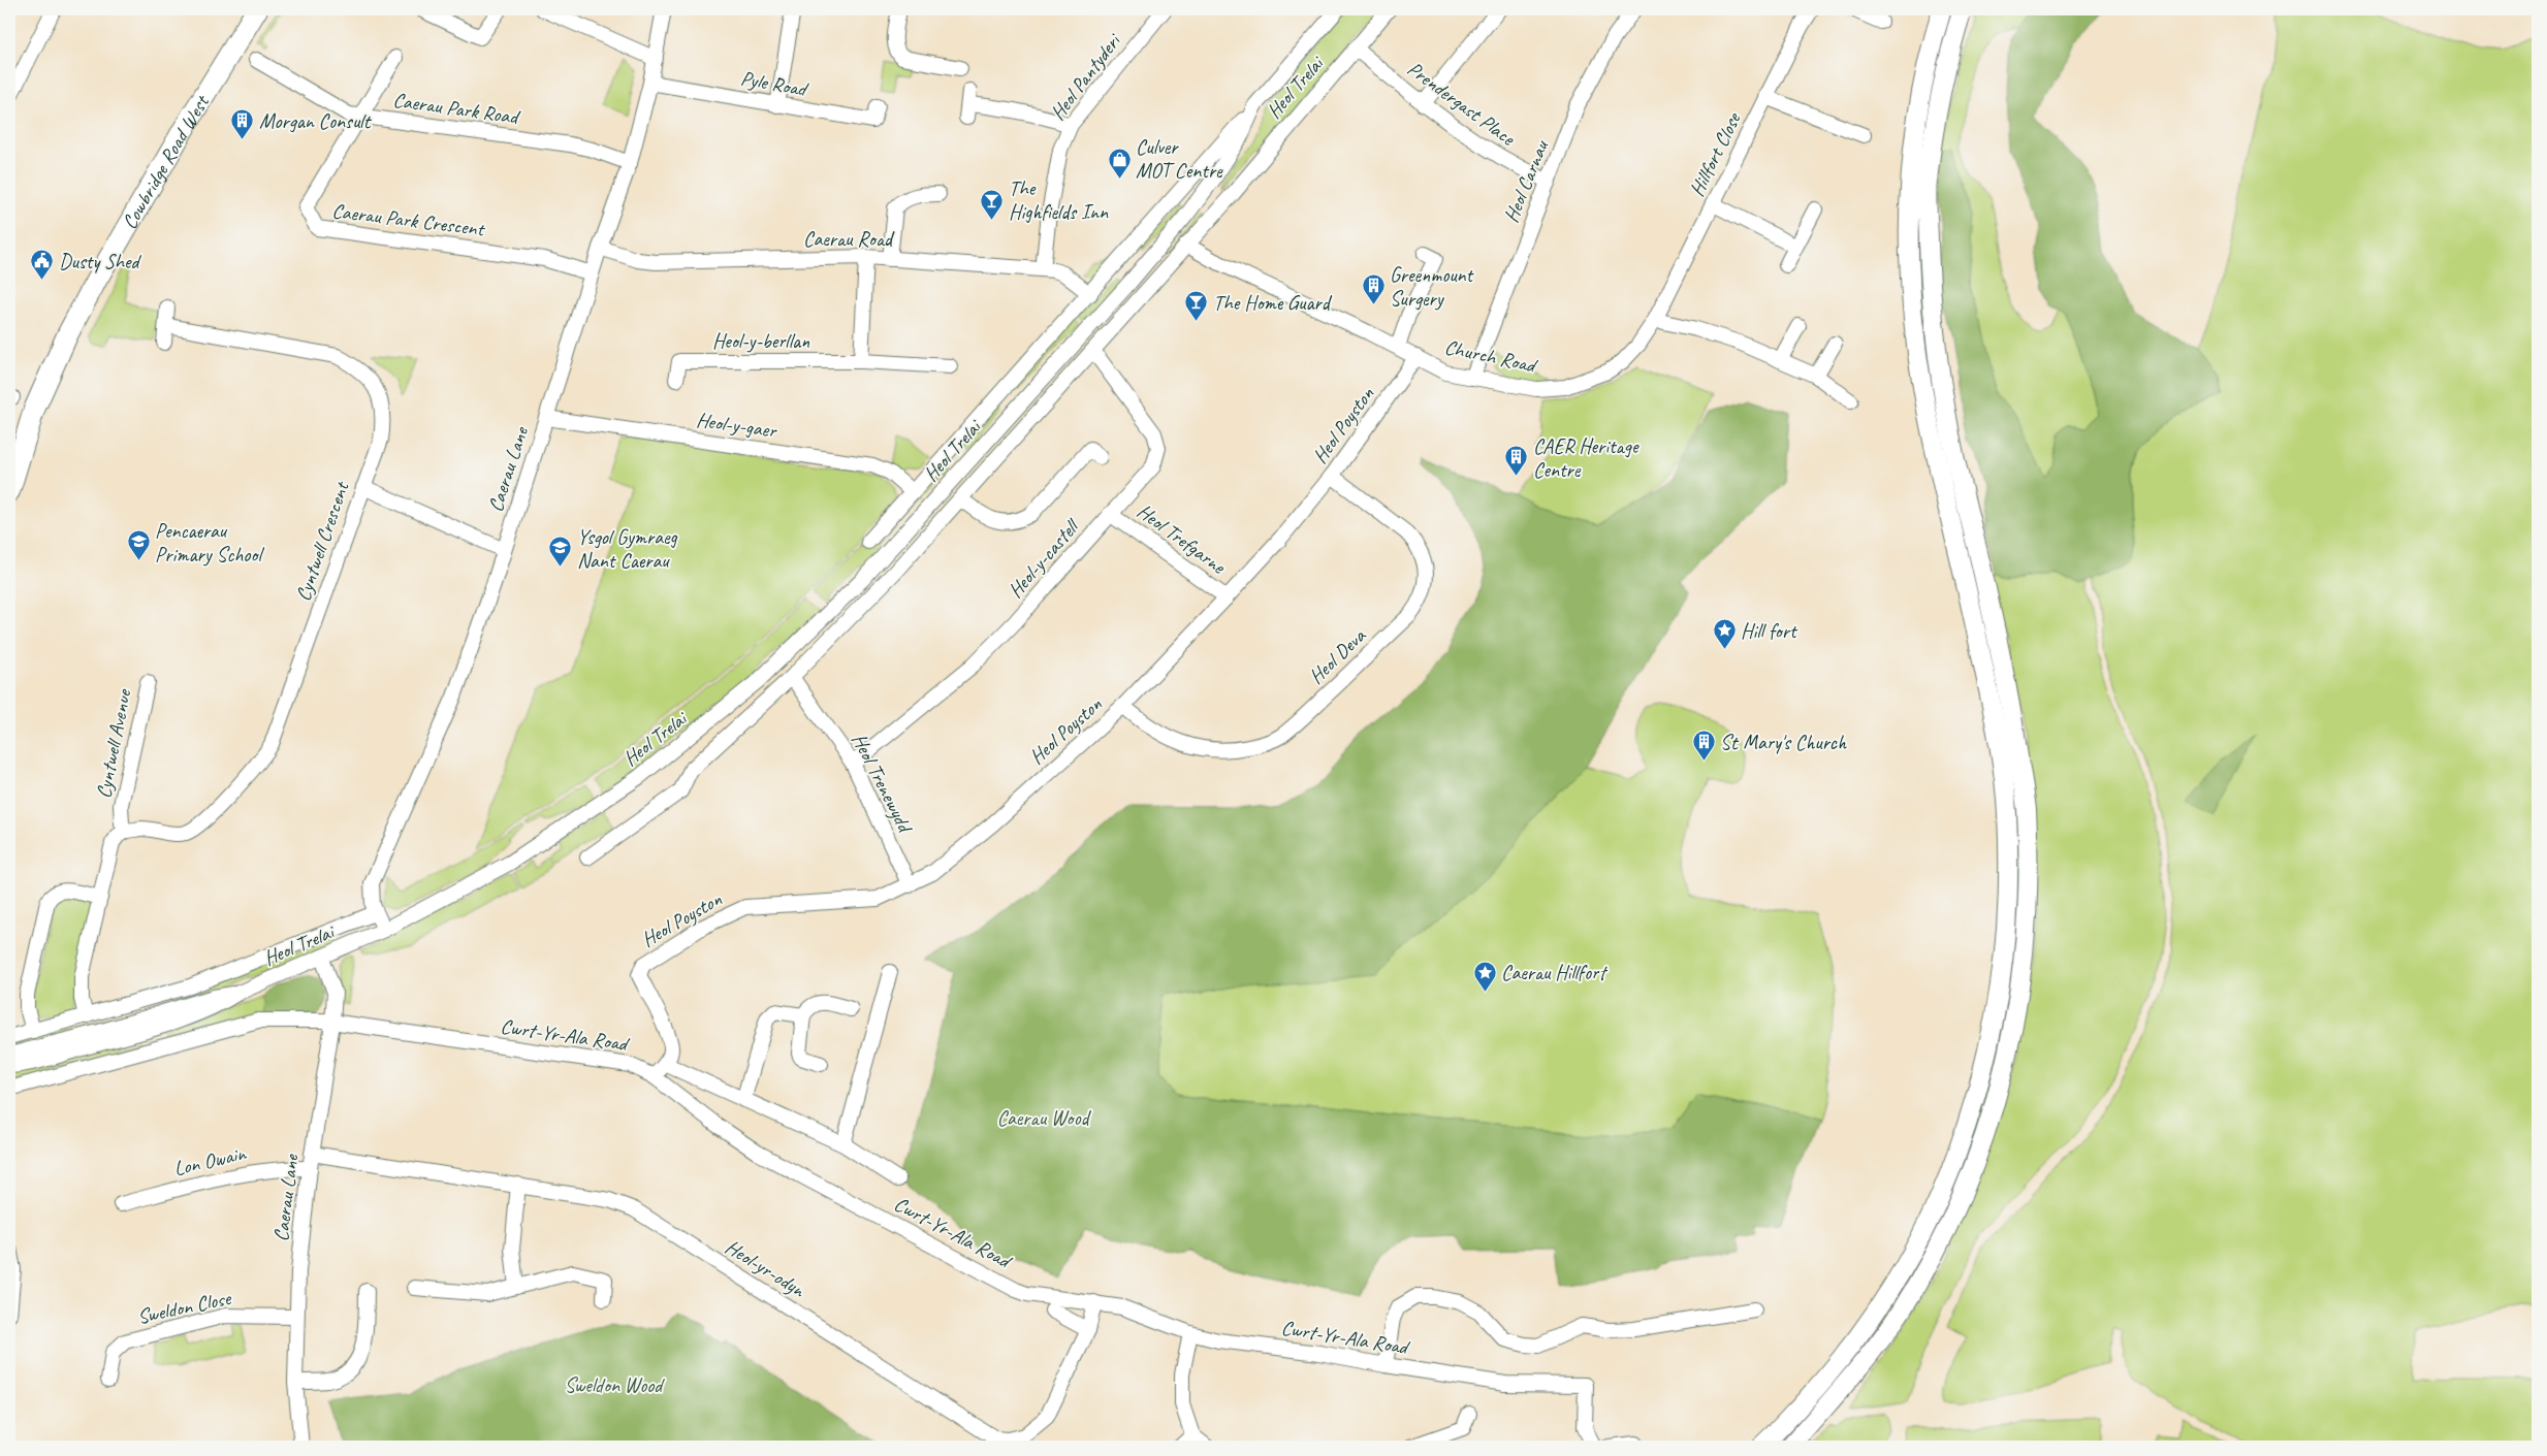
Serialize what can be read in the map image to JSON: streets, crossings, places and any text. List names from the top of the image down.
{
  "streets": {
    "highway": ["Cowbridge Road West"],
    "street": [
      "Heol Pantyderi",
      "Pyle Road",
      "Heol Trelai",
      "Prendergast Place",
      "Caerau Park Road",
      "Hillfort Close",
      "Heol Carnau",
      "Caerau Park Crescent",
      "Caerau Road",
      "Heol-y-berllan",
      "Church Road",
      "Heol-y-gaer",
      "Heol Poyston",
      "Caerau Lane",
      "Heol Trefgarne",
      "Cyntwell Crescent",
      "Heol-y-castell",
      "Heol Deva",
      "Cyntwell Avenue",
      "Heol Trenewydd",
      "Cwrt-Yr-Ala Road",
      "Lon Owain",
      "Heol-yr-odyn",
      "Sweldon Close"
    ]
  },
  "crossings": [
    ["Heol Pantyderi", "Caerau Road"],
    ["Pyle Road", "Caerau Lane"],
    ["Heol Trelai", "Prendergast Place"],
    ["Heol Trelai", "Caerau Road"],
    ["Heol Trelai", "Church Road"],
    ["Heol Trelai", "Heol-y-gaer"],
    ["Heol Trelai", "Caerau Lane"],
    ["Heol Trelai", "Heol-y-castell"],
    ["Heol Trelai", "Heol Trenewydd"],
    ["Prendergast Place", "Heol Carnau"],
    ["Caerau Park Road", "Caerau Park Crescent"],
    ["Caerau Park Road", "Caerau Lane"],
    ["Hillfort Close", "Church Road"],
    ["Heol Carnau", "Church Road"],
    ["Caerau Park Crescent", "Caerau Lane"],
    ["Caerau Road", "Caerau Lane"],
    ["Church Road", "Heol Poyston"],
    ["Heol-y-gaer", "Caerau Lane"],
    ["Heol Poyston", "Heol Trefgarne"],
    ["Heol Poyston", "Heol Deva"],
    ["Heol Poyston", "Heol Trenewydd"],
    ["Heol Poyston", "Cwrt-Yr-Ala Road"],
    ["Caerau Lane", "Cwrt-Yr-Ala Road"],
    ["Caerau Lane", "Lon Owain"],
    ["Caerau Lane", "Heol-yr-odyn"],
    ["Caerau Lane", "Sweldon Close"],
    ["Heol Trefgarne", "Heol-y-castell"],
    ["Cyntwell Crescent", "Cyntwell Avenue"],
    ["Heol-y-castell", "Heol Trenewydd"],
    ["Cwrt-Yr-Ala Road", "Heol-yr-odyn"],
    ["Lon Owain", "Heol-yr-odyn"]
  ],
  "parks": ["Caerau Wood", "Sweldon Wood"],
  "places": {
    "building": [
      "Morgan Consult",
      "Greenmount Surgery",
      "CAER Heritage Centre",
      "St Mary's Church"
    ],
    "shop": ["Culver MOT Centre"],
    "bar": ["The Highfields Inn", "The Home Guard"],
    "public building": ["Dusty Shed"],
    "school or university": ["Pencaerau Primary School", "Ysgol Gymraeg Nant Caerau"],
    "place": ["Hill fort", "Caerau Hillfort"]
  }
}
